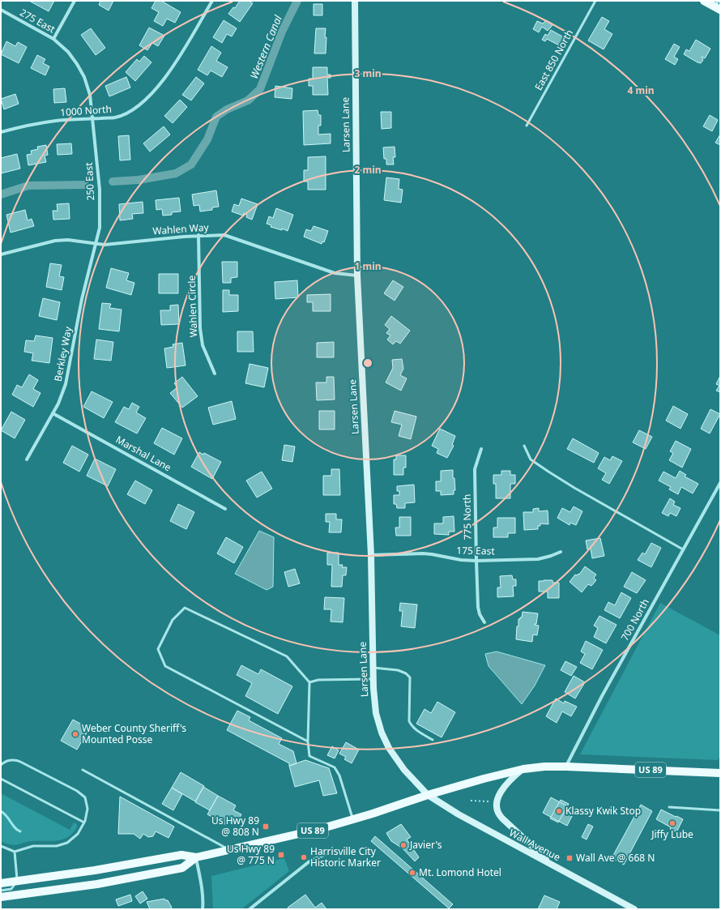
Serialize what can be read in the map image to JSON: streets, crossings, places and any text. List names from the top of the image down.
{
  "streets": {
    "main road": ["Larsen Lane", "US 89", "Wall Avenue"],
    "street": [
      "275 East",
      "1000 North",
      "250 East",
      "Wahlen Way",
      "Wahlen Circle",
      "Berkley Way",
      "Marshal Lane",
      "775 North",
      "175 East",
      "700 North"
    ],
    "lane": ["East 850 North"]
  },
  "crossings": [
    ["275 East", "1000 North"],
    ["275 East", "250 East"],
    ["1000 North", "250 East"],
    ["Larsen Lane", "Wahlen Way"],
    ["Larsen Lane", "175 East"],
    ["Larsen Lane", "US 89"],
    ["Larsen Lane", "Wall Avenue"],
    ["250 East", "Wahlen Way"],
    ["250 East", "Berkley Way"],
    ["Wahlen Way", "Wahlen Circle"],
    ["Wahlen Way", "Berkley Way"],
    ["Berkley Way", "Marshal Lane"],
    ["775 North", "175 East"],
    ["700 North", "US 89"],
    ["US 89", "Wall Avenue"]
  ],
  "water": ["Western Canal"],
  "places": {
    "other": [
      "Weber County Sheriff's Mounted Posse",
      "Klassy Kwik Stop",
      "Jiffy Lube",
      "Javier's",
      "Harrisville City Historic Marker",
      "Mt. Lomond Hotel"
    ],
    "transit": ["Us Hwy 89 @ 808 N", "Us Hwy 89 @ 775 N", "Wall Ave @ 668 N"]
  },
  "rings": [
    "3 min",
    "4 min",
    "2 min",
    "1 min"
  ]
}
